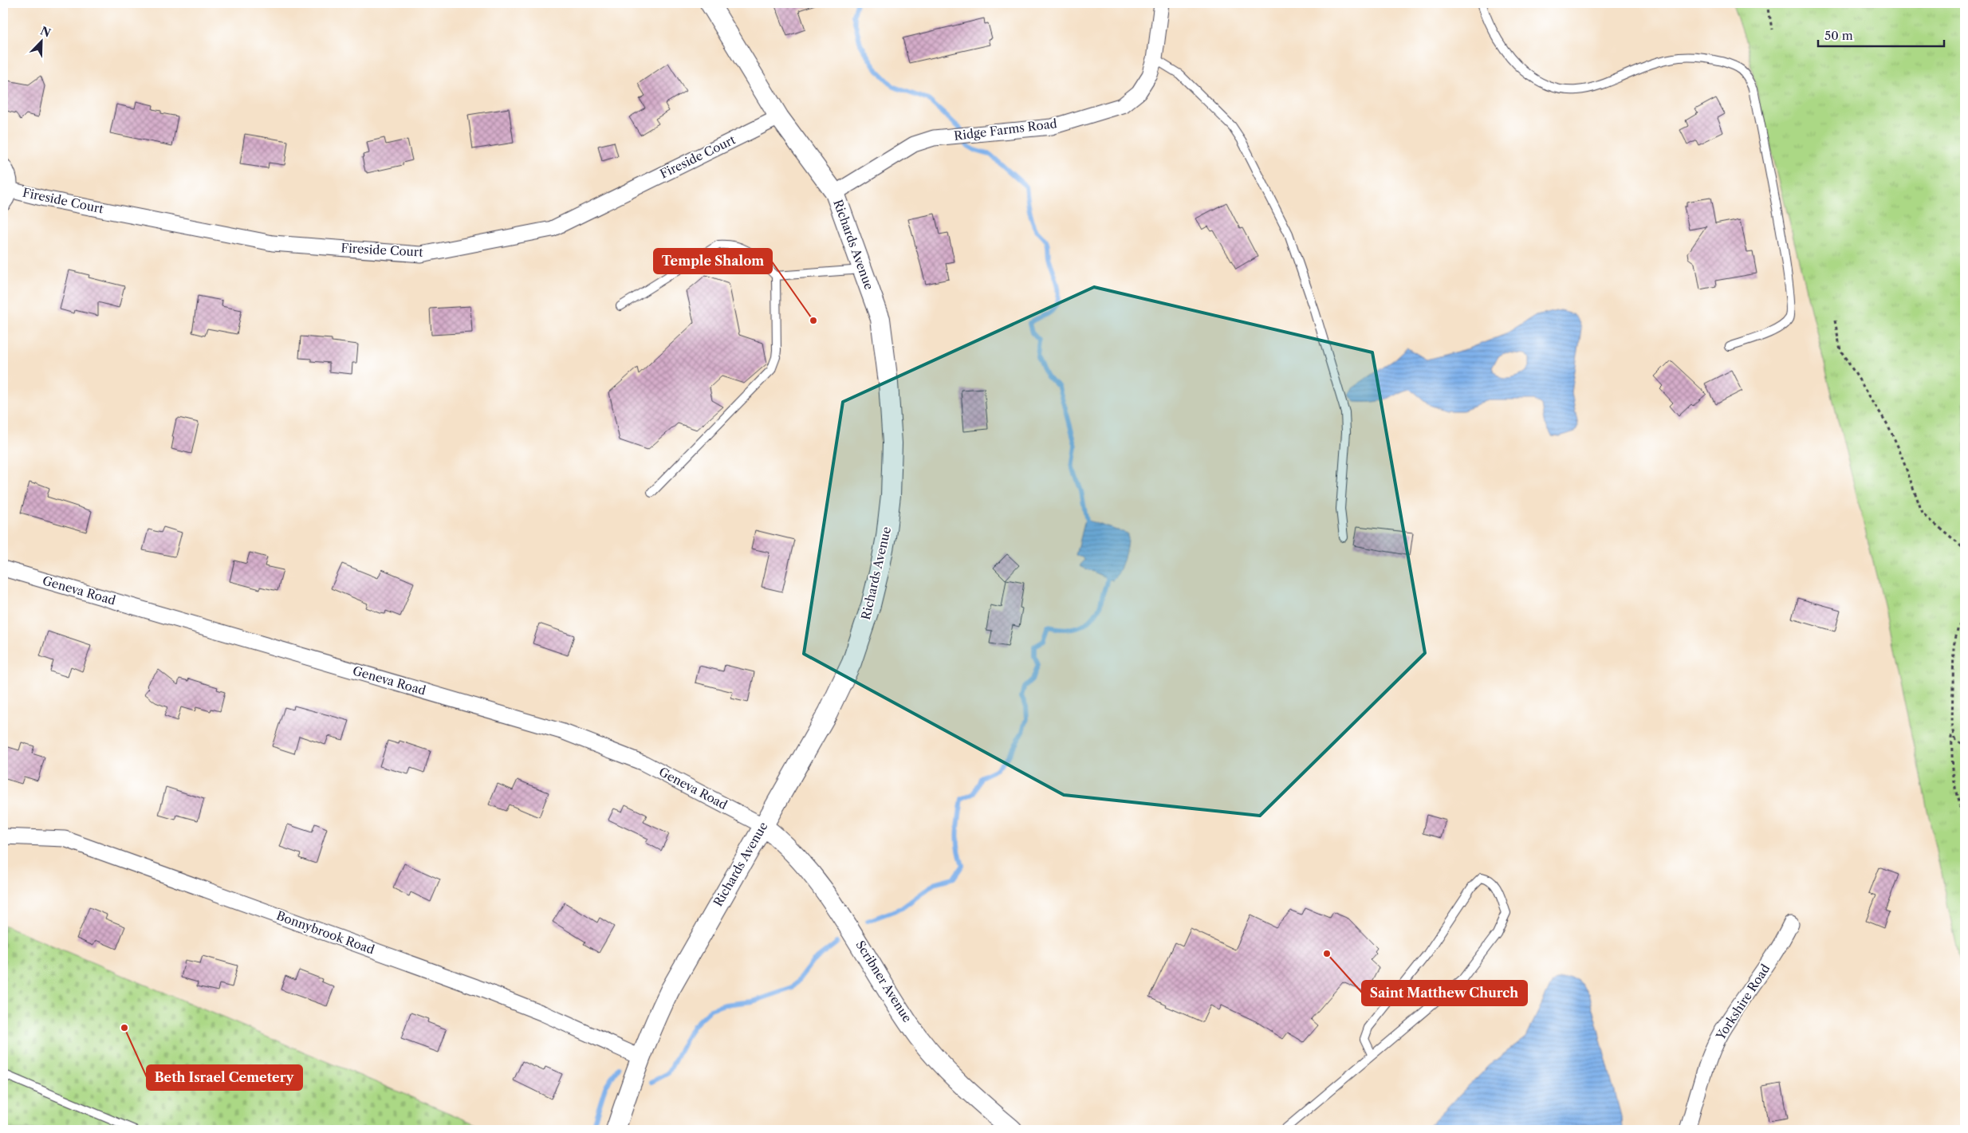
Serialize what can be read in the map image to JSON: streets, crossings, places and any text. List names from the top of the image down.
{
  "streets": {
    "street": [
      "Ridge Farms Road",
      "Fireside Court",
      "Richards Avenue",
      "Geneva Road",
      "Bonnybrook Road",
      "Scribner Avenue",
      "Yorkshire Road"
    ]
  },
  "crossings": [
    ["Ridge Farms Road", "Richards Avenue"],
    ["Fireside Court", "Richards Avenue"],
    ["Richards Avenue", "Geneva Road"],
    ["Richards Avenue", "Bonnybrook Road"],
    ["Richards Avenue", "Scribner Avenue"],
    ["Geneva Road", "Scribner Avenue"]
  ],
  "places": ["Temple Shalom", "Saint Matthew Church", "Beth Israel Cemetery"],
  "scale_bar": "50 m",
  "north": "top right"
}
